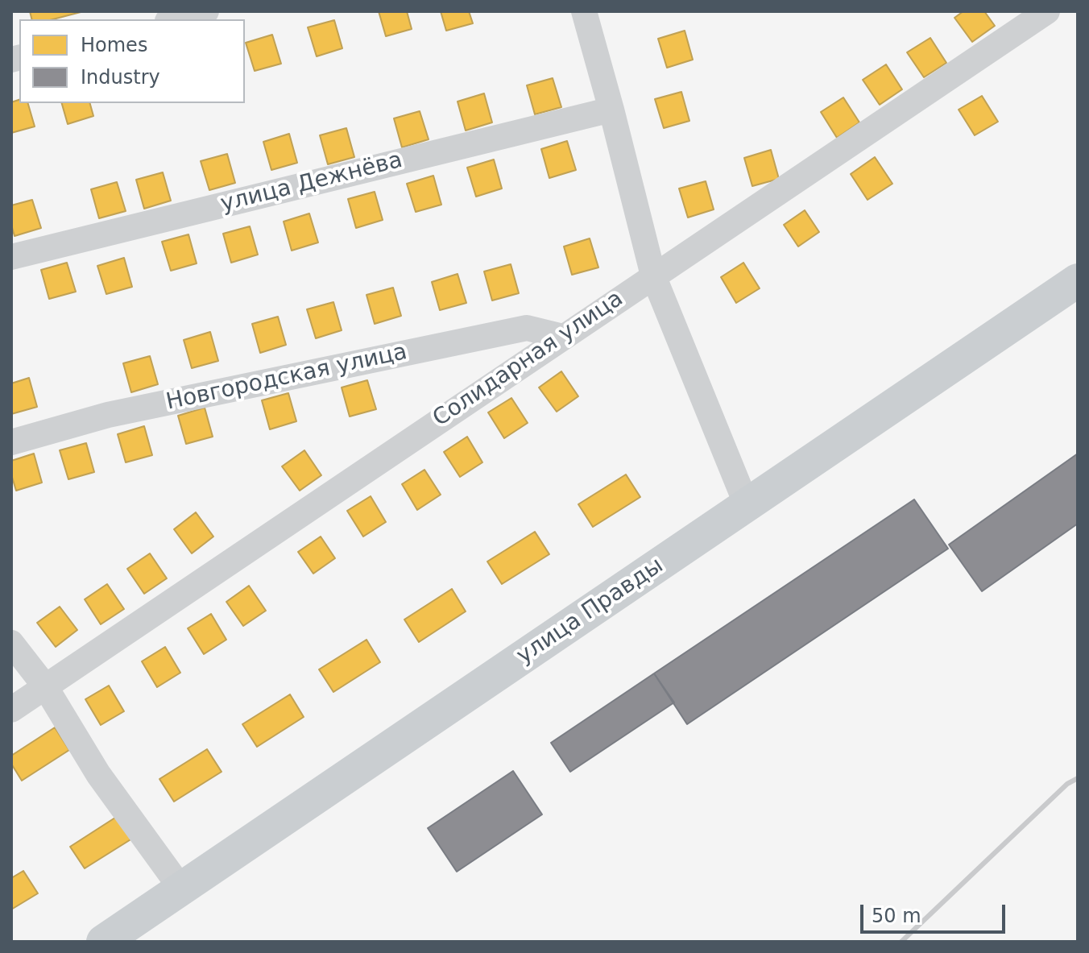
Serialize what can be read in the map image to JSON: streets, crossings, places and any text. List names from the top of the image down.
{
  "streets": {
    "main road": ["улица Правды"],
    "street": ["улица Дежнёва", "Солидарная улица", "Новгородская улица"]
  },
  "crossings": [
    ["Солидарная улица", "Новгородская улица"]
  ],
  "legend": ["Homes", "Industry"],
  "scale_bar": "50 m"
}
